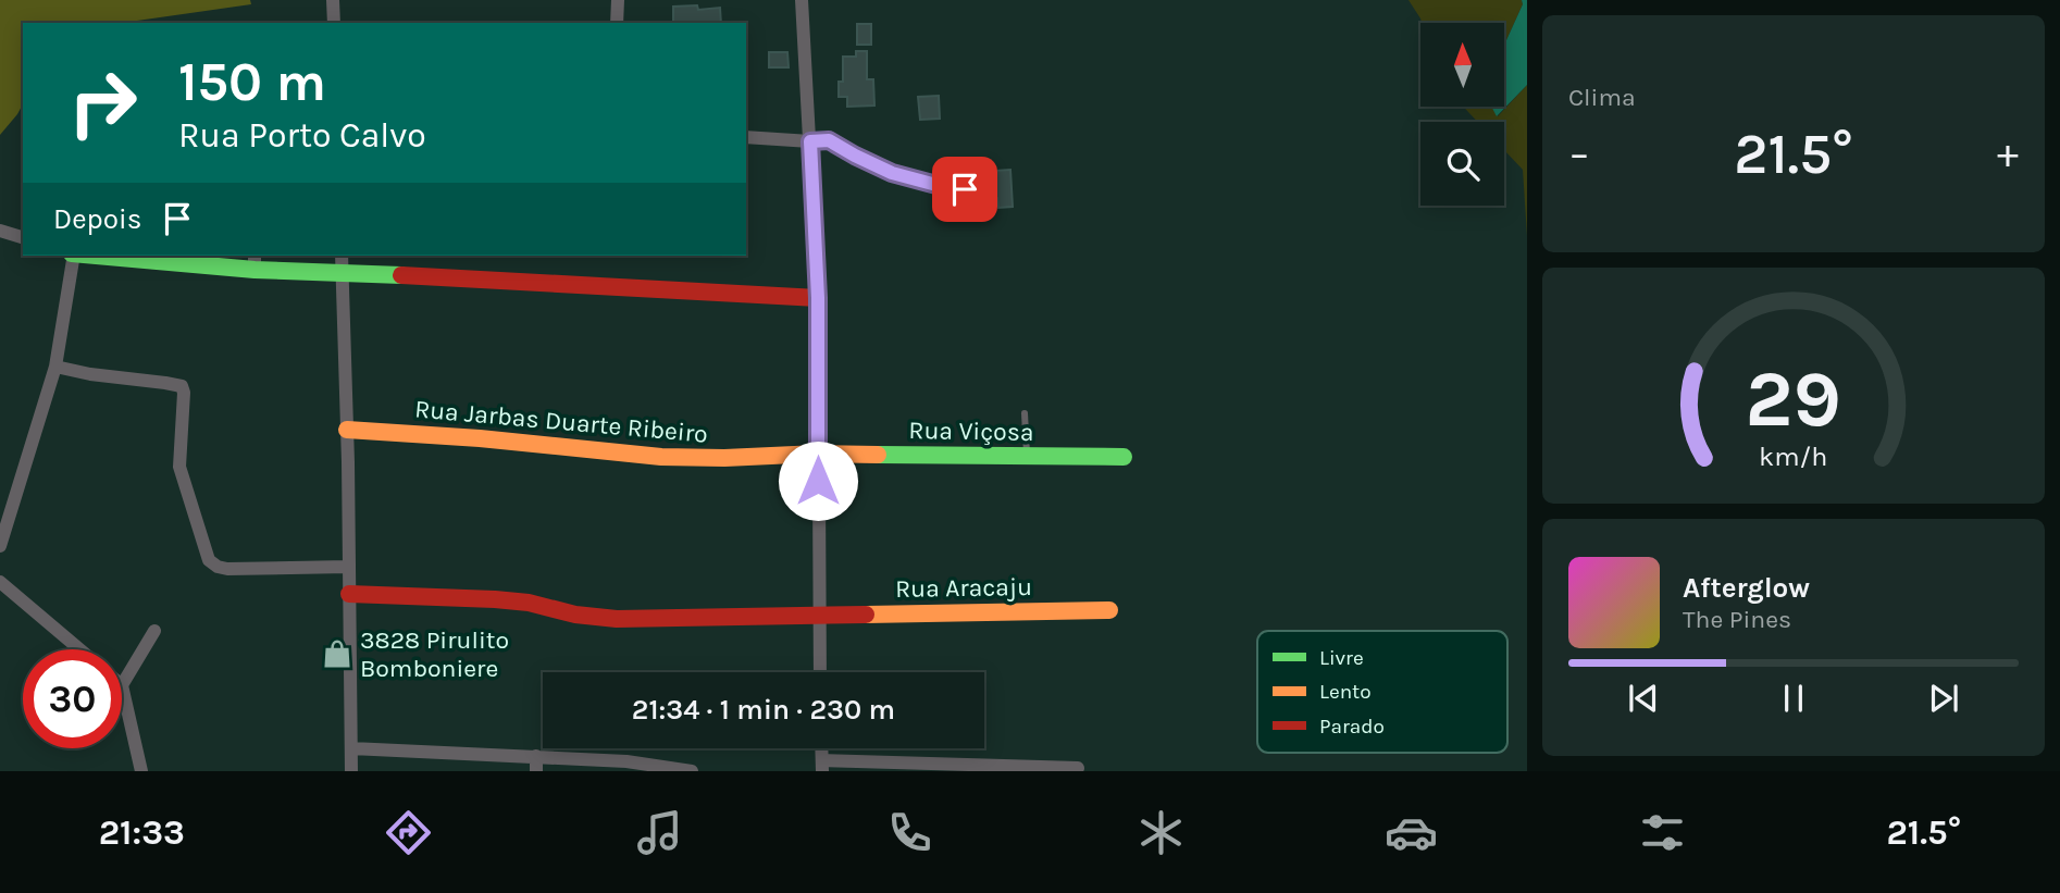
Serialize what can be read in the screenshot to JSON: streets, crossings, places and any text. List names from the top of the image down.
{
  "streets": {
    "street": ["Rua Jarbas Duarte Ribeiro", "Rua Viçosa", "Rua Aracaju"]
  },
  "crossings": [
    ["Rua Jarbas Duarte Ribeiro", "Rua Viçosa"]
  ],
  "places": {
    "shop": ["3828 Pirulito Bomboniere"]
  },
  "legend": ["Livre", "Lento", "Parado"],
  "north": "top",
  "page": {
    "tile": "Clima",
    "turn": ["150 m", "Rua Porto Calvo"],
    "heat": ["−", "21.5°", "+"],
    "then": "Depois",
    "song": ["Afterglow", "The Pines"],
    "limit": "30",
    "trip": "21:34 · 1 min · 230 m",
    "tabs": ["21:33", "21.5°"],
    "gauge": ["29", "km/h"]
  }
}
